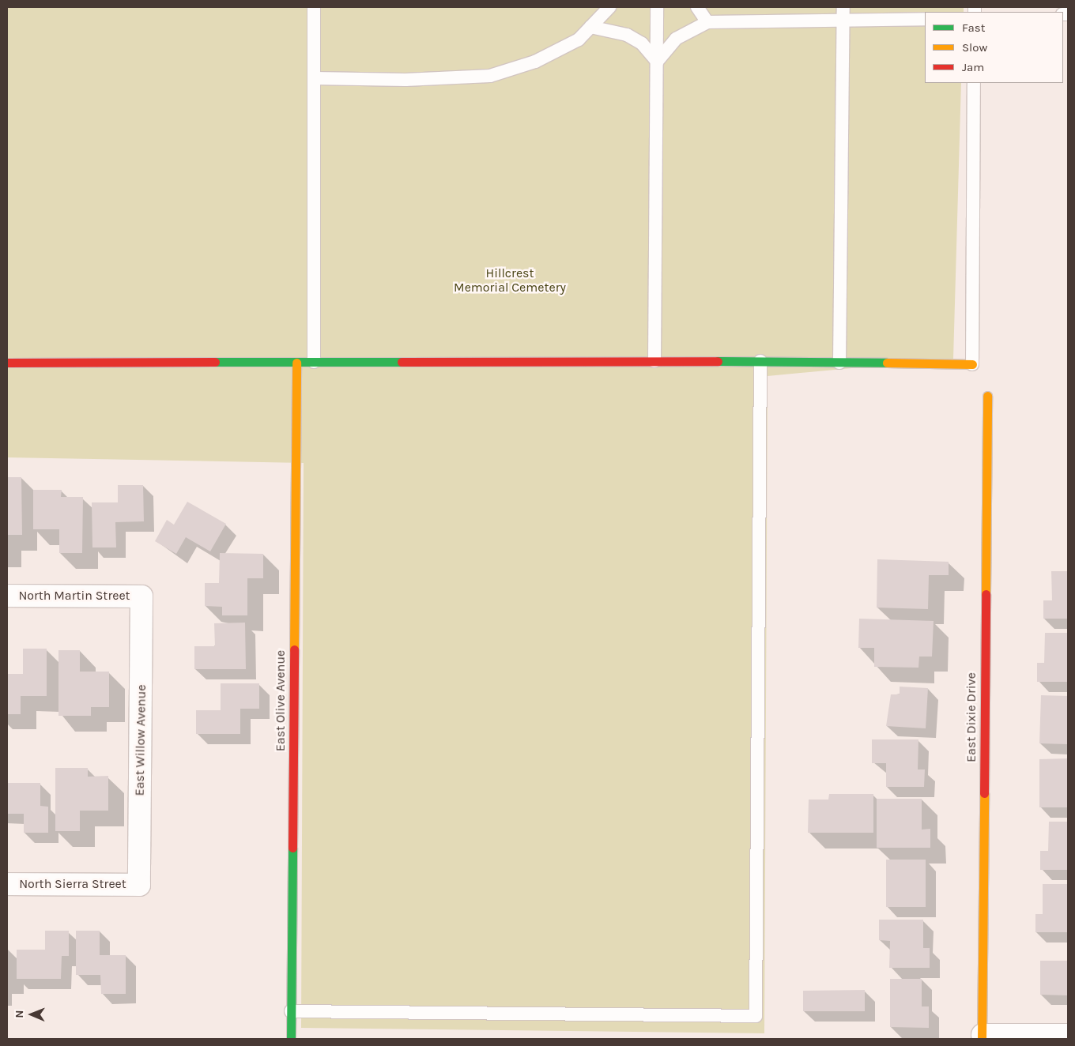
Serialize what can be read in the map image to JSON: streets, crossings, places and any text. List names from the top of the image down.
{
  "streets": {
    "street": [
      "North Martin Street",
      "East Olive Avenue",
      "East Dixie Drive",
      "East Willow Avenue",
      "North Sierra Street"
    ]
  },
  "crossings": [
    ["North Martin Street", "East Willow Avenue"],
    ["East Willow Avenue", "North Sierra Street"]
  ],
  "parks": ["Hillcrest Memorial Cemetery"],
  "legend": ["Fast", "Slow", "Jam"],
  "north": "left"
}
